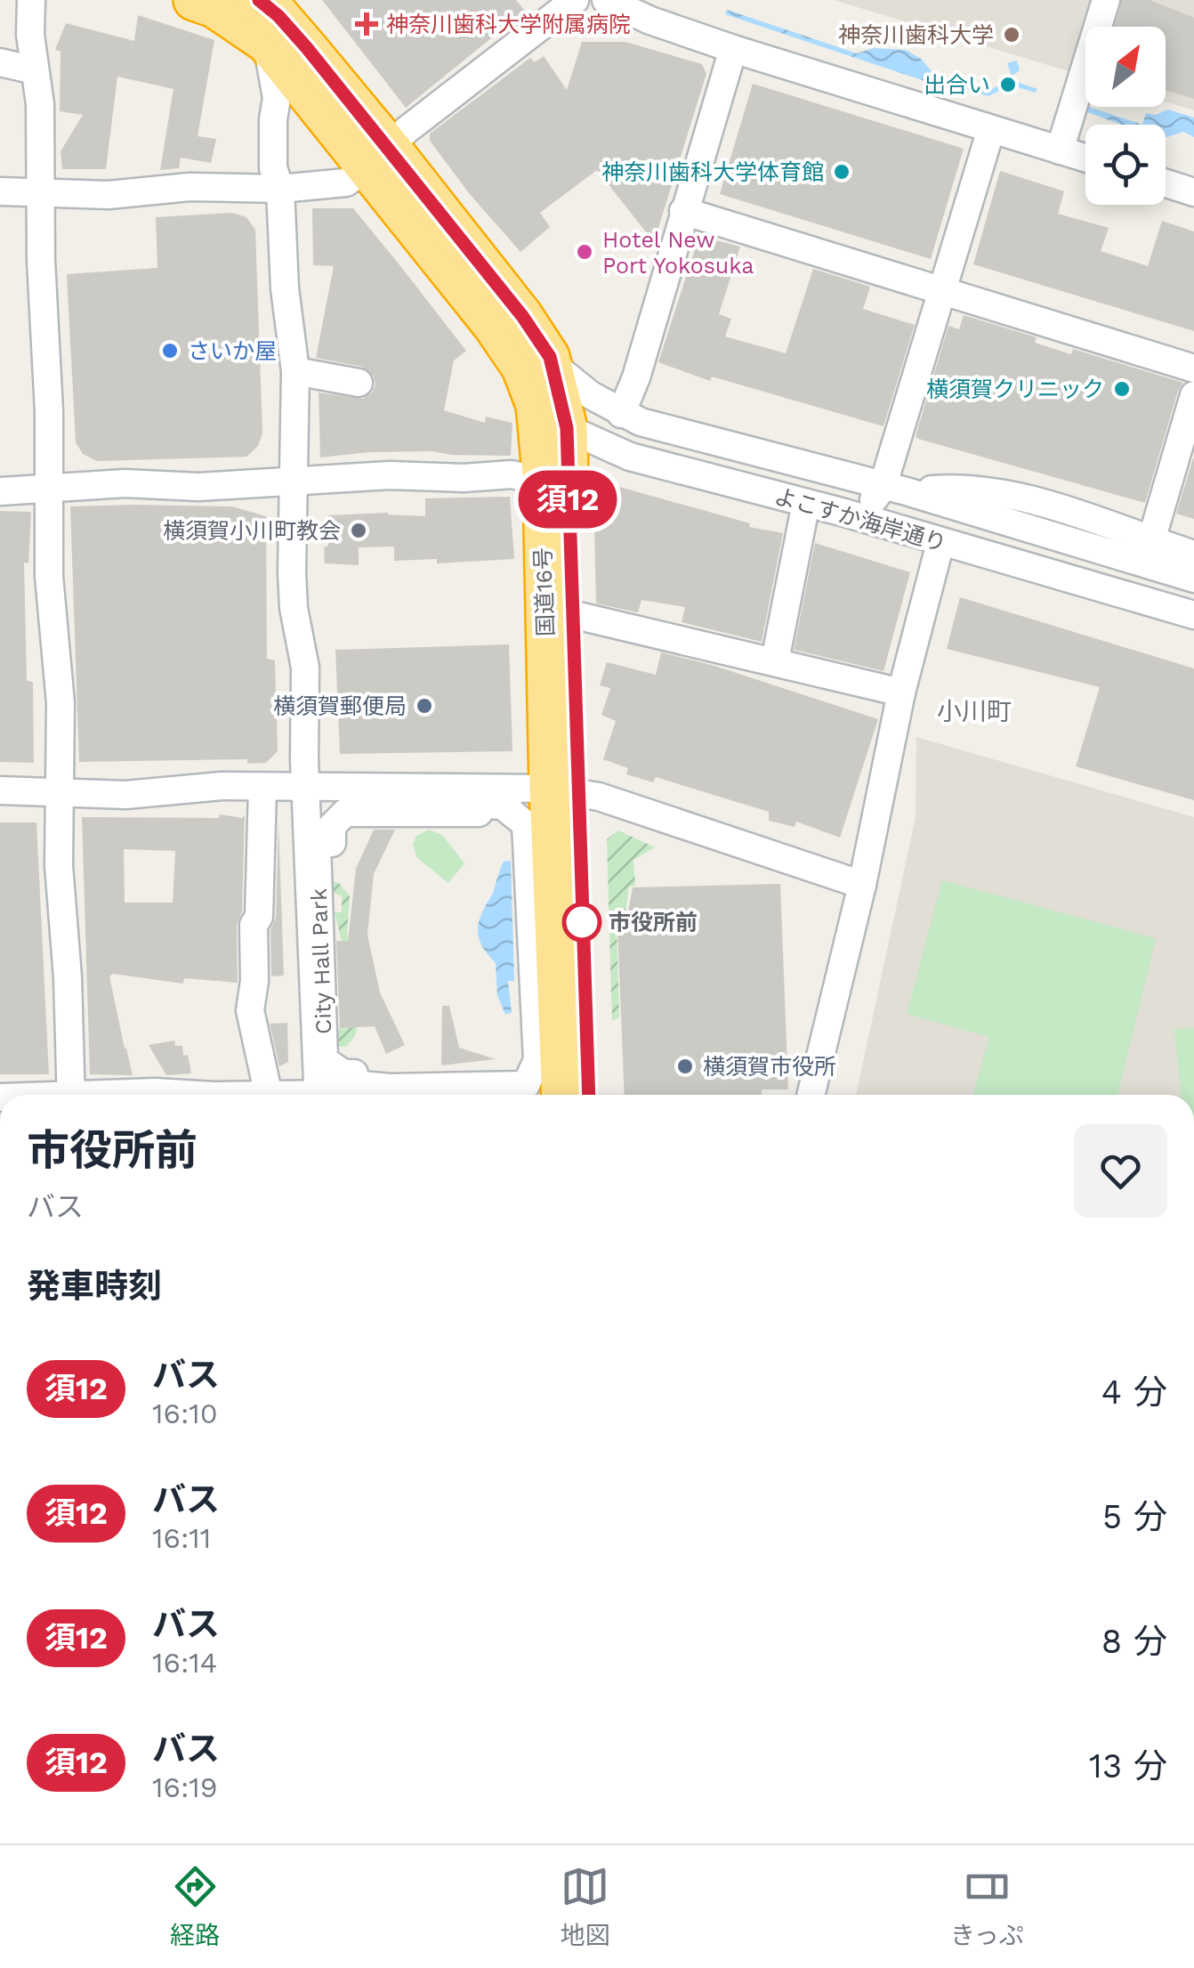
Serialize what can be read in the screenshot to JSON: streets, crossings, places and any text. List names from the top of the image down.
{
  "streets": {
    "highway": ["国道16号"],
    "street": ["よこすか海岸通り", "City Hall Park"]
  },
  "crossings": [
    ["よこすか海岸通り", "国道16号"]
  ],
  "districts": ["小川町"],
  "places": {
    "health": ["神奈川歯科大学附属病院"],
    "other": [
      "神奈川歯科大学",
      "出合い",
      "神奈川歯科大学体育館",
      "Hotel New Port Yokosuka",
      "さいか屋",
      "横須賀クリニック",
      "横須賀小川町教会",
      "横須賀郵便局",
      "市役所前",
      "横須賀市役所"
    ]
  },
  "lines": ["bus line 須12"],
  "north": "top right",
  "page": {
    "on_map": "須12",
    "heading": [
      ["市役所前", "バス"],
      "発車時刻"
    ],
    "list": [
      {
        "mark": "須12",
        "name": "バス",
        "note": "16:10",
        "value": "4 分"
      },
      {
        "mark": "須12",
        "name": "バス",
        "note": "16:11",
        "value": "5 分"
      },
      {
        "mark": "須12",
        "name": "バス",
        "note": "16:14",
        "value": "8 分"
      },
      {
        "mark": "須12",
        "name": "バス",
        "note": "16:19",
        "value": "13 分"
      }
    ],
    "tabs": ["経路", "地図", "きっぷ"]
  }
}
